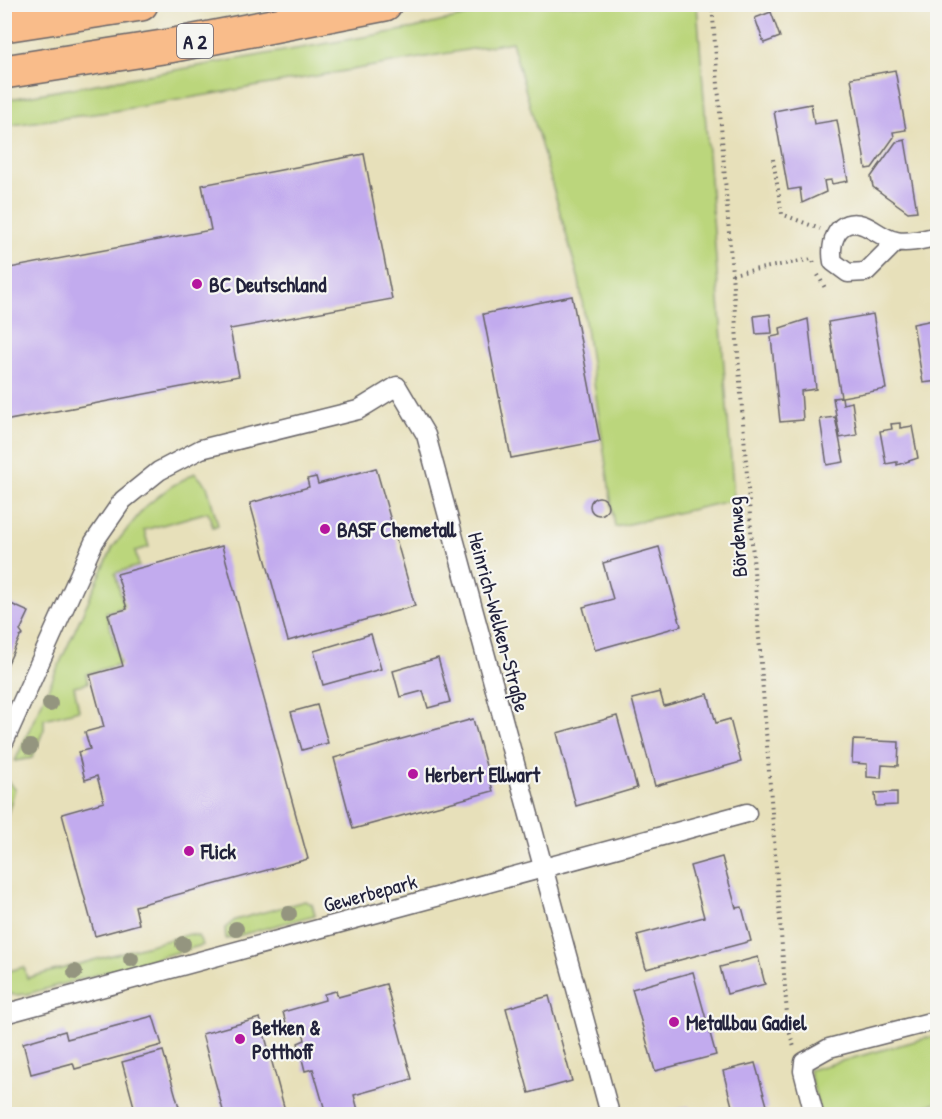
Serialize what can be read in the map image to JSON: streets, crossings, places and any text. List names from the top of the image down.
{
  "streets": {
    "highway": ["A 2"],
    "street": ["Heinrich-Welken-Straße", "Gewerbepark"],
    "path": ["Bördenweg"]
  },
  "crossings": [
    ["Heinrich-Welken-Straße", "Gewerbepark"]
  ],
  "places": [
    "BC Deutschland",
    "BASF Chemetall",
    "Herbert Ellwart",
    "Flick",
    "Metallbau Gadiel",
    "Betken & Potthoff"
  ]
}
